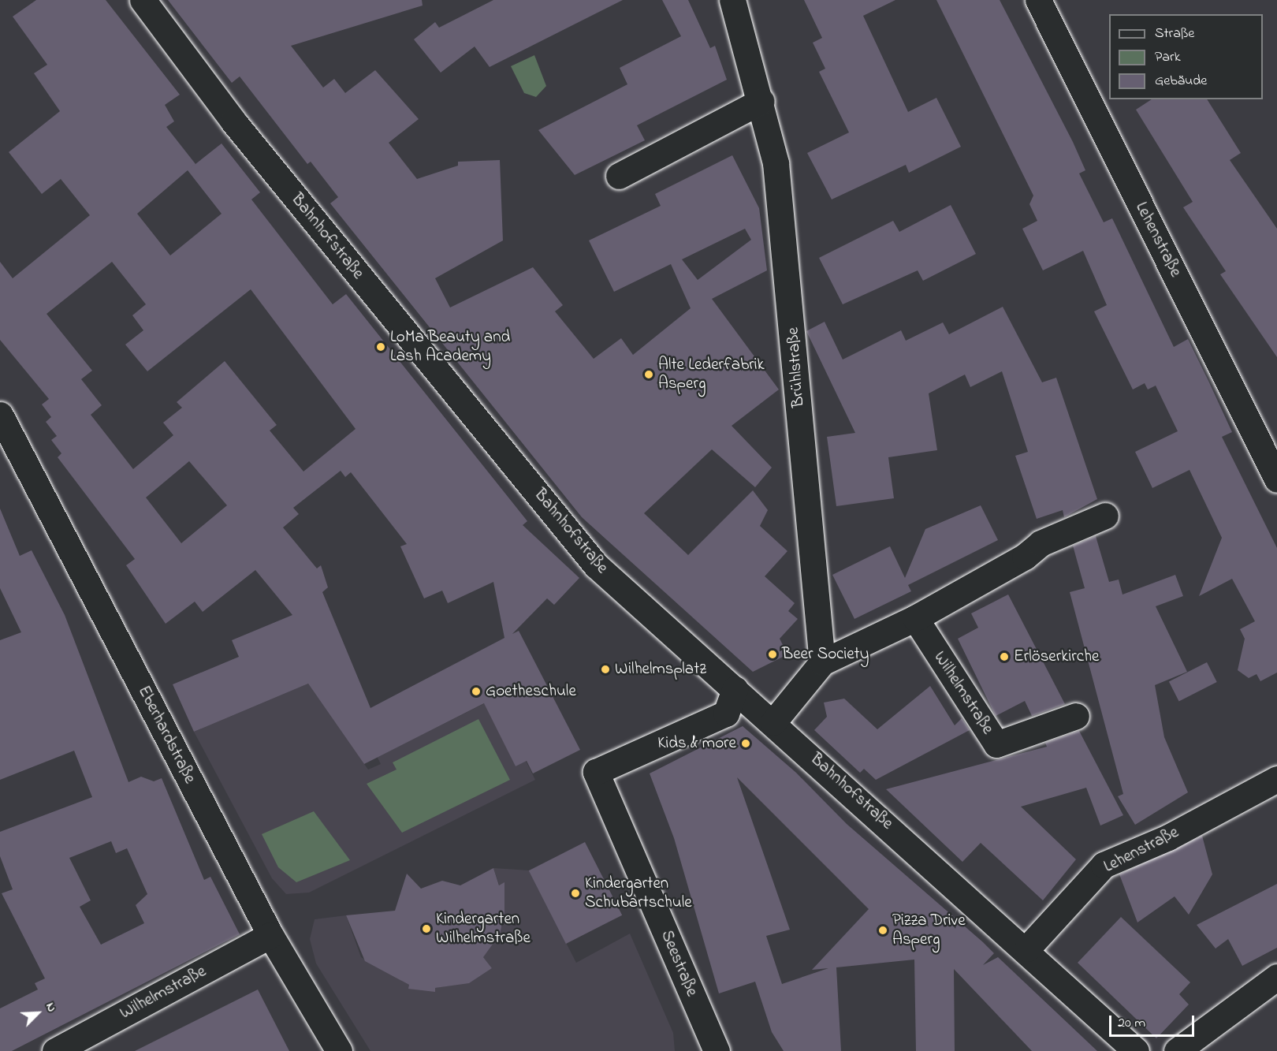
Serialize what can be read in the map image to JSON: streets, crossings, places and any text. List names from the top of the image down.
{
  "streets": {
    "street": [
      "Bahnhofstraße",
      "Lehenstraße",
      "Brühlstraße",
      "Wilhelmstraße",
      "Eberhardstraße",
      "Seestraße"
    ]
  },
  "crossings": [
    ["Bahnhofstraße", "Lehenstraße"],
    ["Bahnhofstraße", "Seestraße"],
    ["Wilhelmstraße", "Eberhardstraße"]
  ],
  "places": [
    "LoMa Beauty and Lash Academy",
    "Alte Lederfabrik Asperg",
    "Beer Society",
    "Erlöserkirche",
    "Wilhelmsplatz",
    "Goetheschule",
    "Kids & more",
    "Kindergarten Schubartschule",
    "Kindergarten Wilhelmstraße",
    "Pizza Drive Asperg"
  ],
  "legend": ["Straße", "Park", "Gebäude"],
  "scale_bar": "20 m",
  "north": "top right"
}
